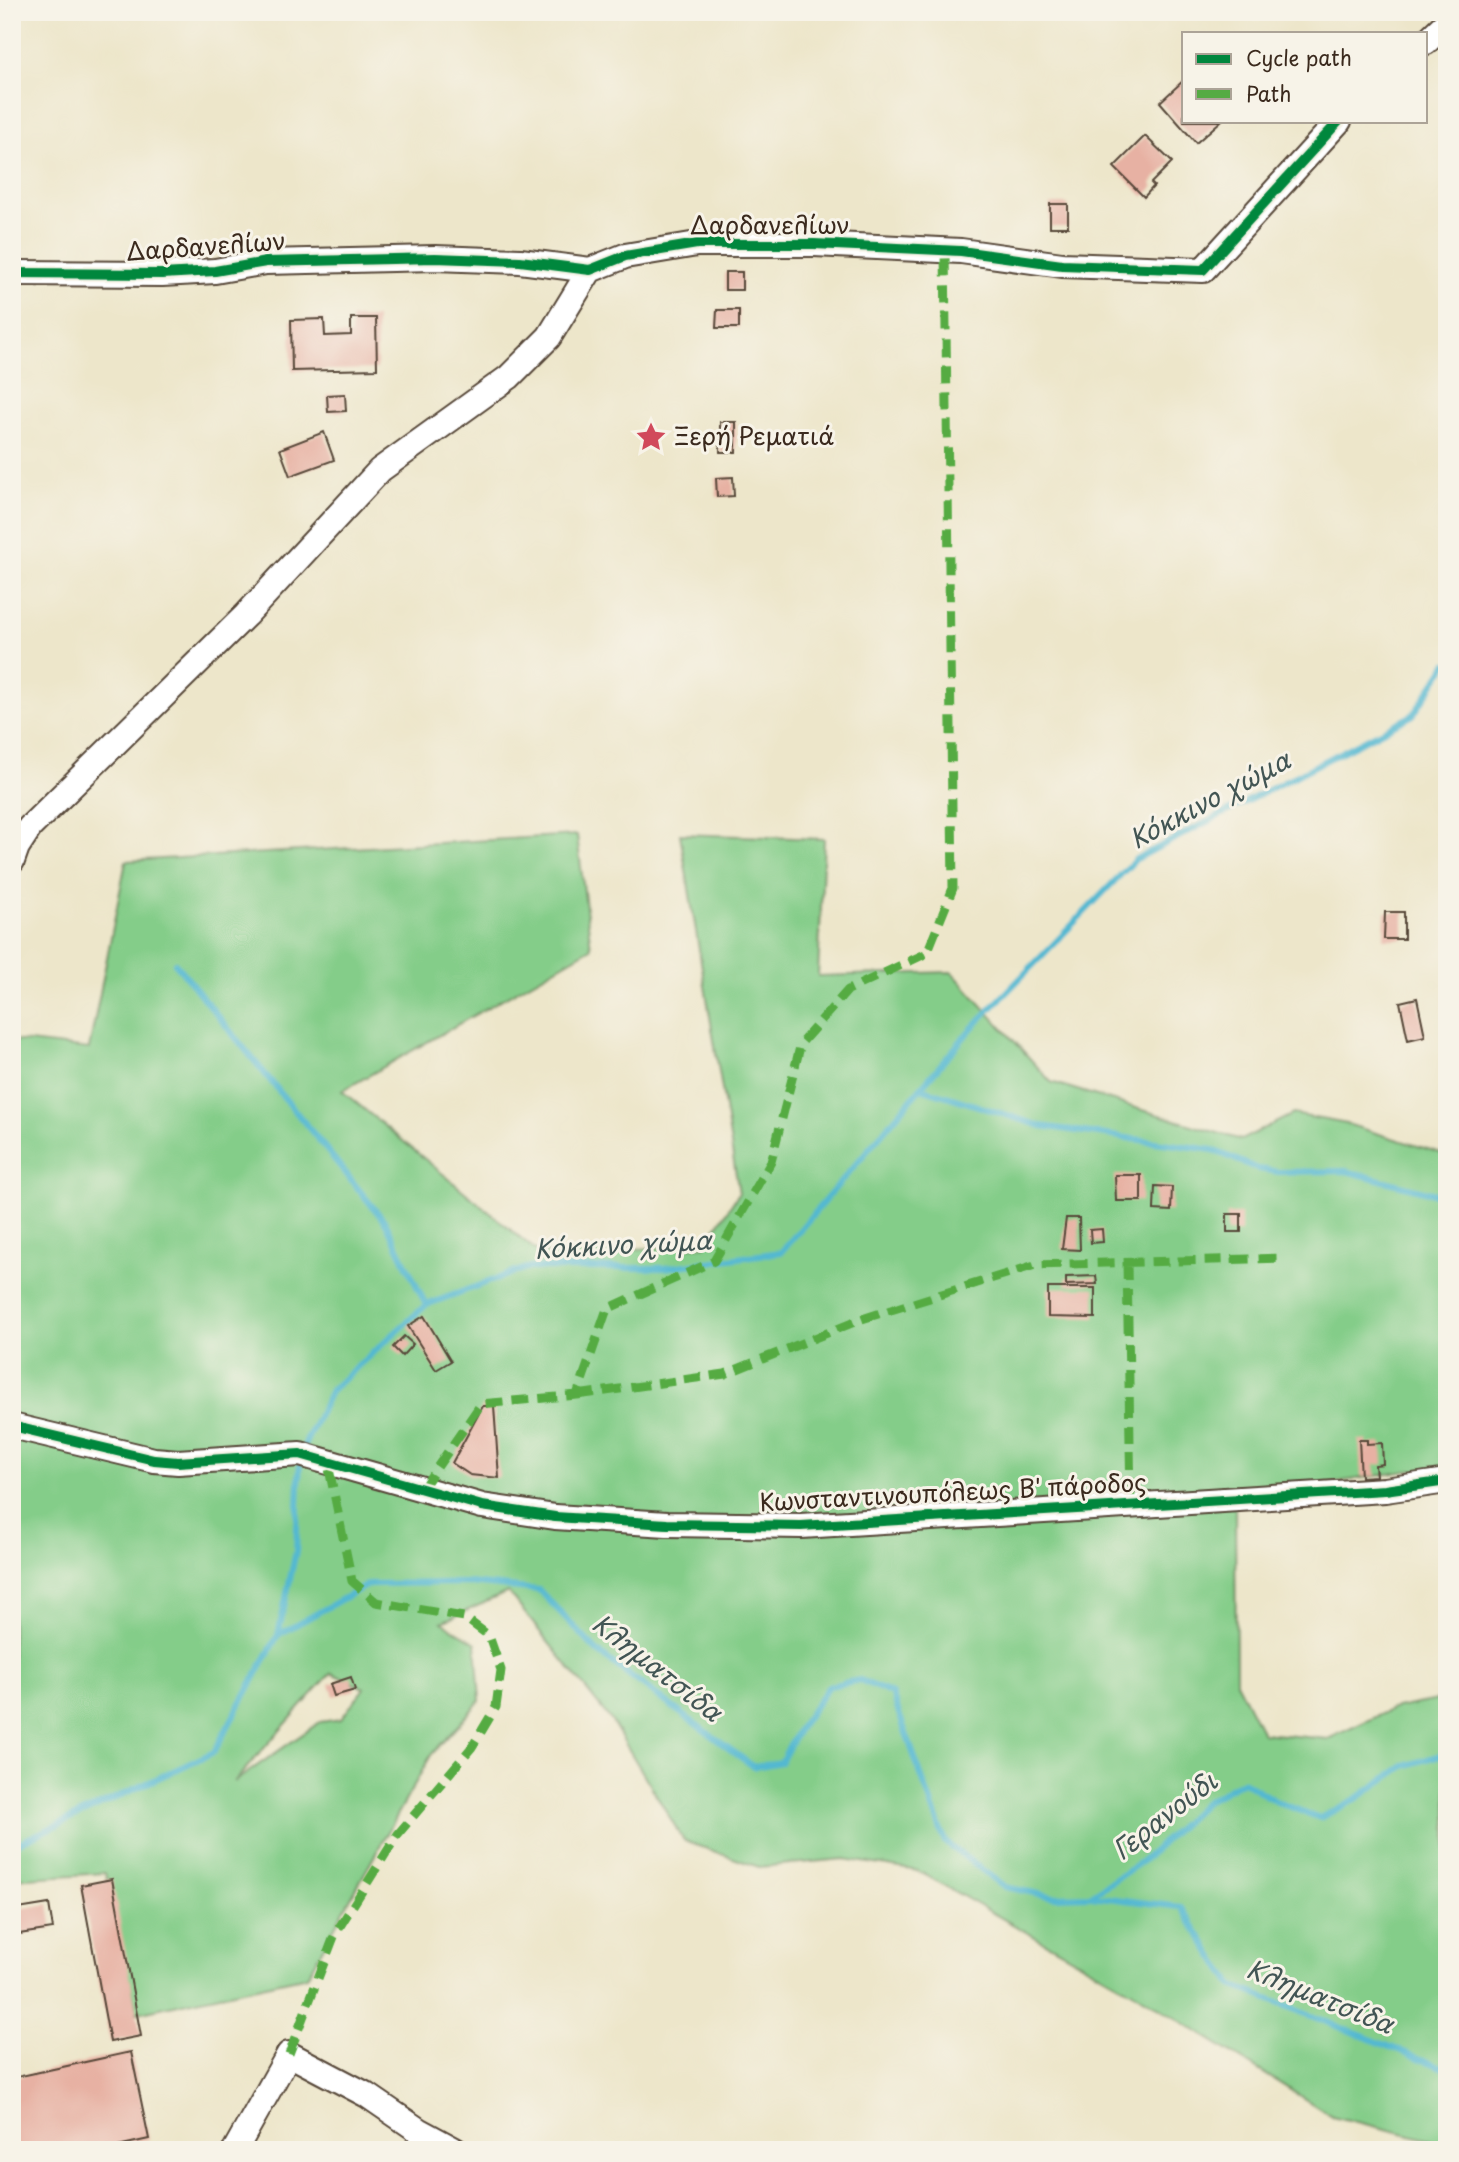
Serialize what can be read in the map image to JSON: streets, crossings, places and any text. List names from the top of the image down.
{
  "streets": {
    "street": ["Δαρδανελίων", "Κωνσταντινουπόλεως Β' πάροδος"]
  },
  "water": ["Κόκκινο χώμα", "Κληματσίδα", "Γερανούδι"],
  "places": {
    "place": ["Ξερή Ρεματιά"]
  },
  "legend": ["Cycle path", "Path"]
}
